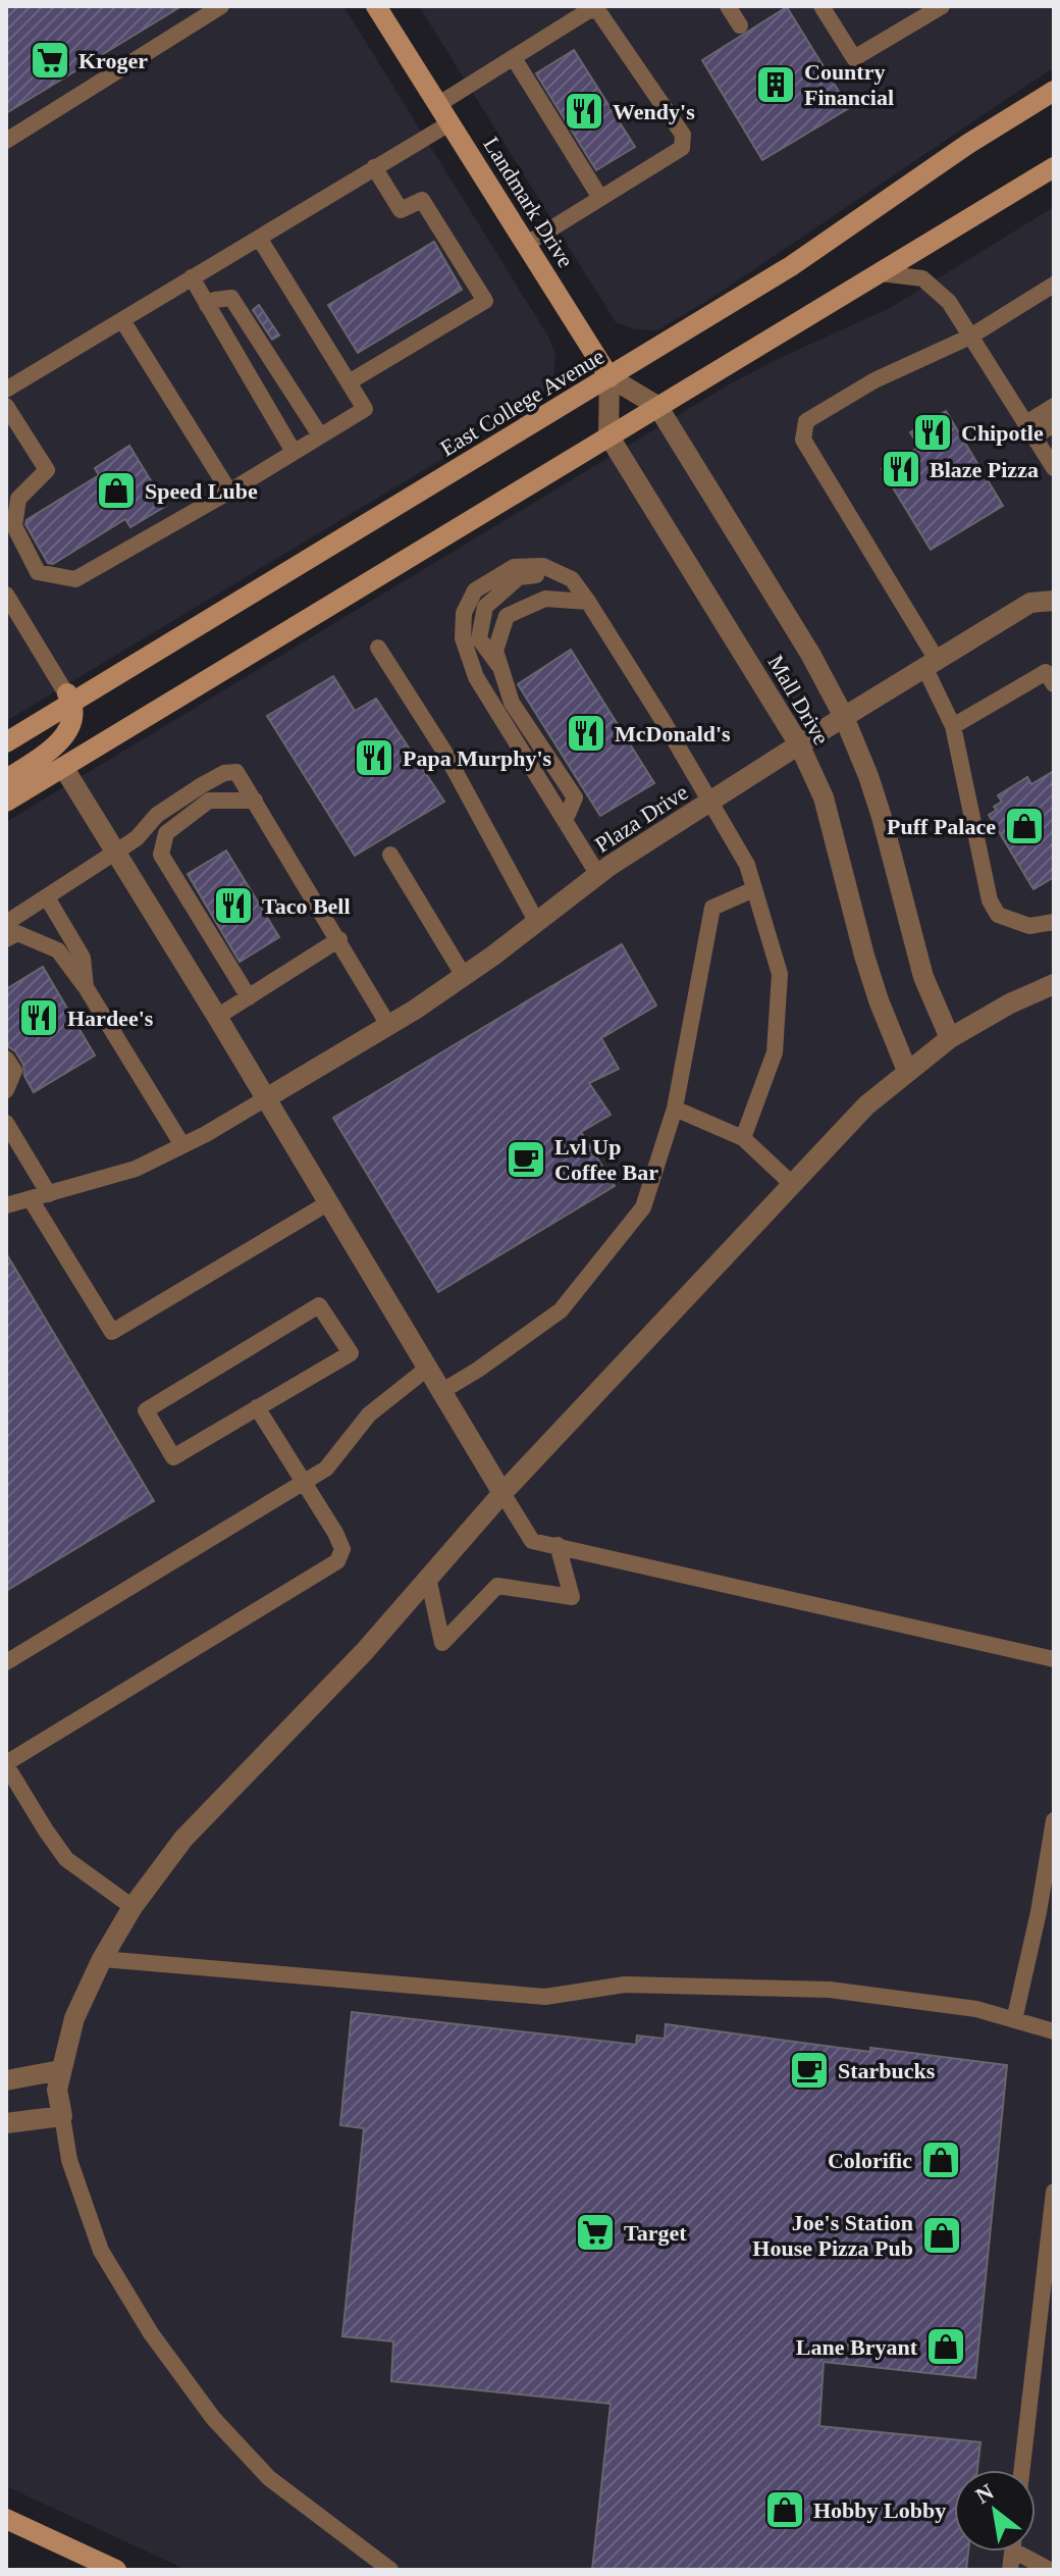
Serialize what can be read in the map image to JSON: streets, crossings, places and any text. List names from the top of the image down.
{
  "streets": {
    "main road": ["Landmark Drive", "East College Avenue"],
    "street": ["Mall Drive", "Plaza Drive"]
  },
  "crossings": [
    ["Landmark Drive", "East College Avenue"],
    ["Landmark Drive", "Mall Drive"],
    ["Mall Drive", "Plaza Drive"]
  ],
  "places": {
    "supermarket": ["Kroger", "Target"],
    "building": ["Country Financial"],
    "restaurant": [
      "Wendy's",
      "Chipotle",
      "Blaze Pizza",
      "McDonald's",
      "Papa Murphy's",
      "Taco Bell",
      "Hardee's"
    ],
    "shop": [
      "Speed Lube",
      "Puff Palace",
      "Colorific",
      "Joe's Station House Pizza Pub",
      "Lane Bryant",
      "Hobby Lobby"
    ],
    "cafe": ["Lvl Up Coffee Bar", "Starbucks"]
  },
  "north": "top left"
}
